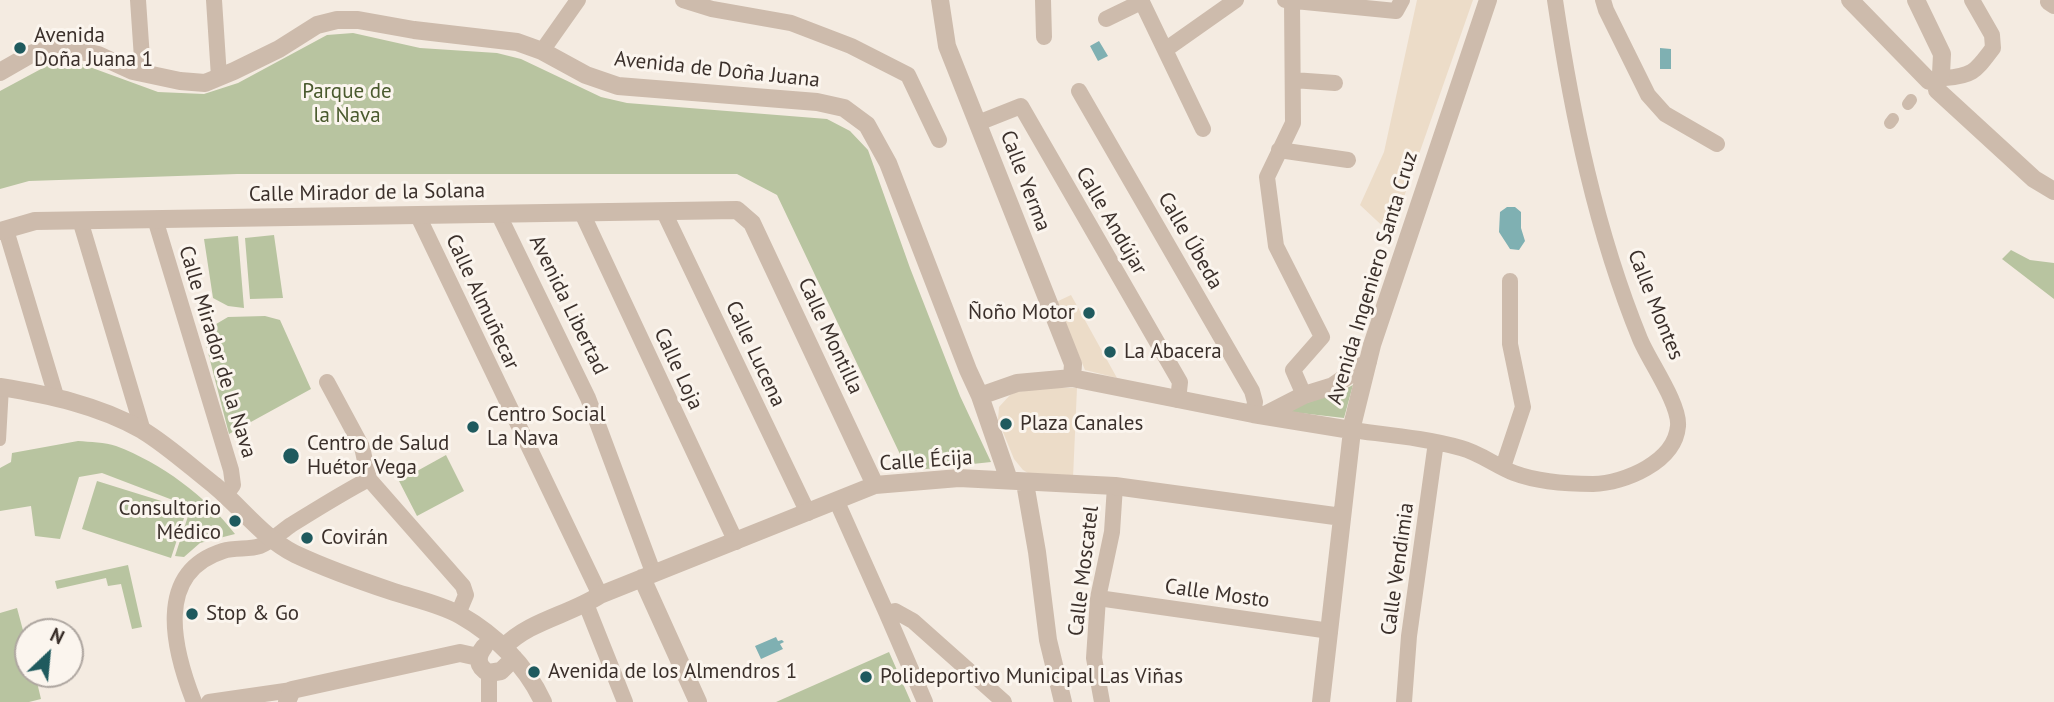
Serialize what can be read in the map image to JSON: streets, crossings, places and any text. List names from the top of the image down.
{
  "streets": {
    "street": [
      "Avenida de Doña Juana",
      "Calle Yerma",
      "Calle Mirador de la Solana",
      "Calle Andújar",
      "Calle Úbeda",
      "Avenida Ingeniero Santa Cruz",
      "Calle Almuñecar",
      "Avenida Libertad",
      "Calle Montes",
      "Calle Montilla",
      "Calle Mirador de la Nava",
      "Calle Lucena",
      "Calle Loja",
      "Calle Écija",
      "Calle Vendimia",
      "Calle Moscatel",
      "Calle Mosto"
    ]
  },
  "crossings": [
    ["Avenida de Doña Juana", "Calle Montes"],
    ["Avenida de Doña Juana", "Calle Écija"],
    ["Calle Yerma", "Calle Andújar"],
    ["Calle Yerma", "Calle Montes"],
    ["Calle Mirador de la Solana", "Calle Almuñecar"],
    ["Calle Mirador de la Solana", "Avenida Libertad"],
    ["Calle Mirador de la Solana", "Calle Montilla"],
    ["Calle Mirador de la Solana", "Calle Mirador de la Nava"],
    ["Calle Mirador de la Solana", "Calle Lucena"],
    ["Calle Mirador de la Solana", "Calle Loja"],
    ["Calle Andújar", "Calle Montes"],
    ["Calle Úbeda", "Calle Montes"],
    ["Avenida Ingeniero Santa Cruz", "Calle Montes"],
    ["Avenida Ingeniero Santa Cruz", "Calle Écija"],
    ["Avenida Ingeniero Santa Cruz", "Calle Mosto"],
    ["Calle Almuñecar", "Calle Écija"],
    ["Avenida Libertad", "Calle Écija"],
    ["Calle Montes", "Calle Vendimia"],
    ["Calle Montilla", "Calle Écija"],
    ["Calle Lucena", "Calle Écija"],
    ["Calle Loja", "Calle Écija"],
    ["Calle Écija", "Calle Moscatel"],
    ["Calle Moscatel", "Calle Mosto"]
  ],
  "parks": ["Parque de la Nava"],
  "places": [
    "Avenida Doña Juana 1",
    "Ñoño Motor",
    "La Abacera",
    "Plaza Canales",
    "Centro Social La Nava",
    "Centro de Salud Huétor Vega",
    "Consultorio Médico",
    "Covirán",
    "Stop & Go",
    "Avenida de los Almendros 1",
    "Polideportivo Municipal Las Viñas"
  ],
  "north": "top right"
}
